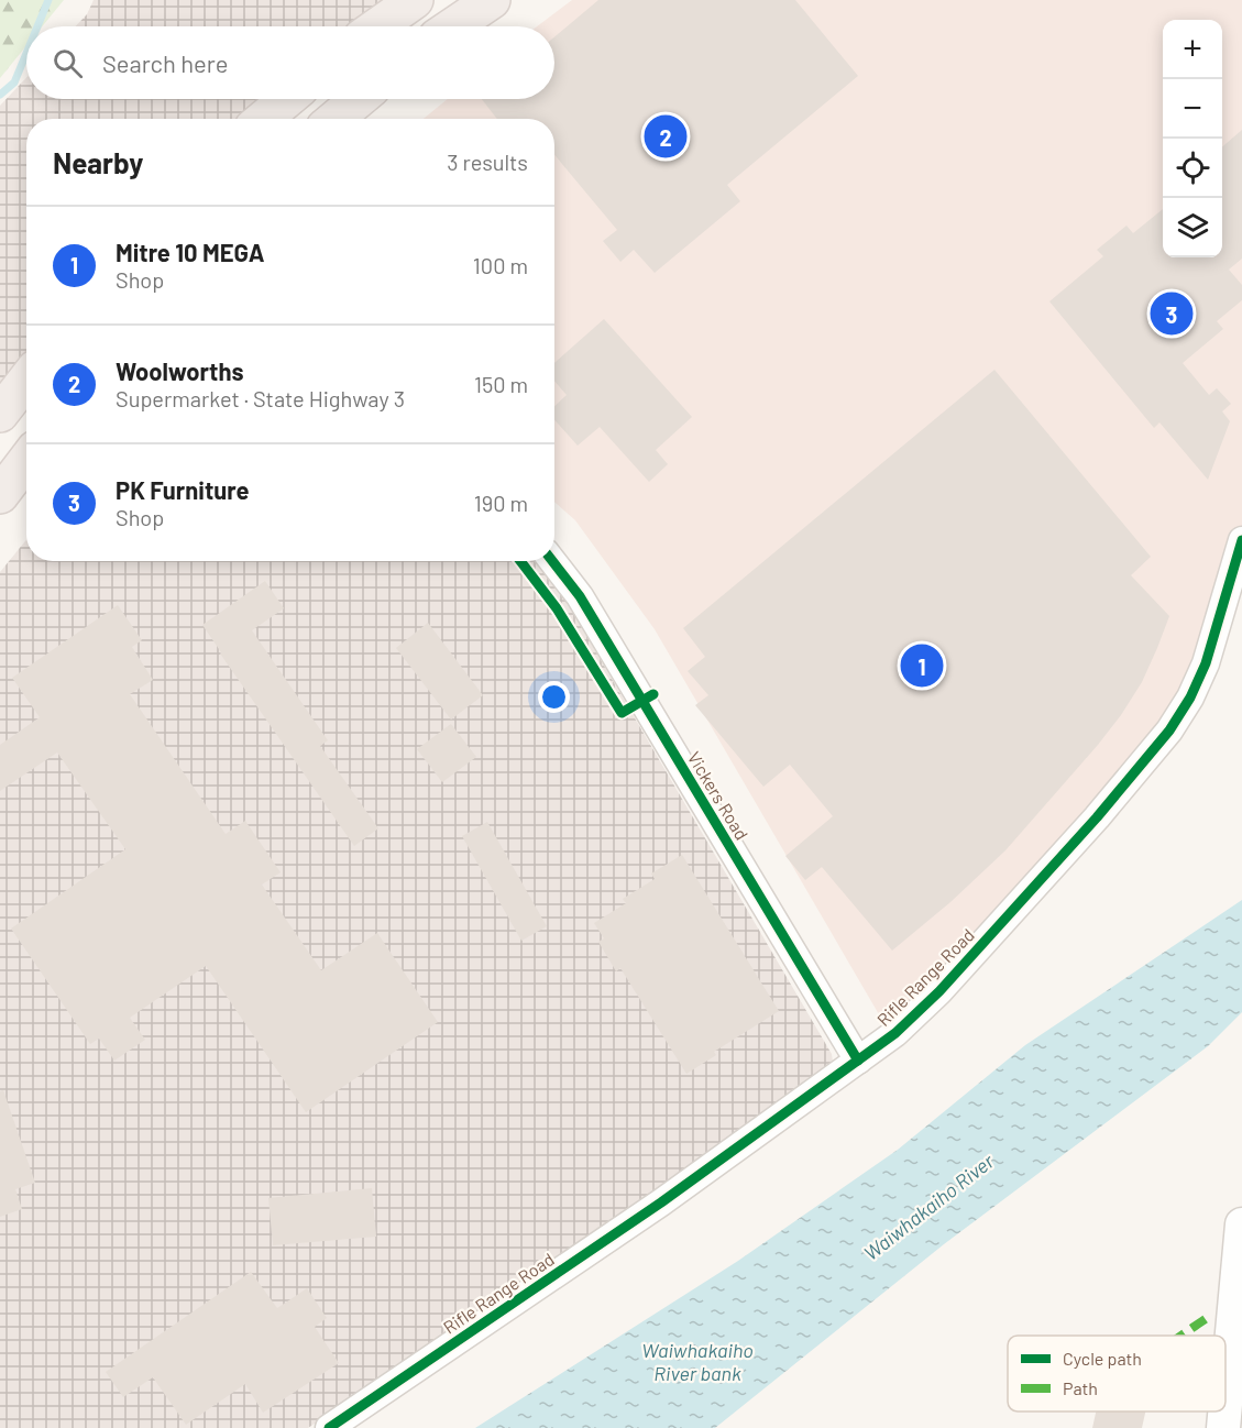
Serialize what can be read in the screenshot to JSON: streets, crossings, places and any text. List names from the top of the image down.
{
  "streets": {
    "street": ["Vickers Road", "Rifle Range Road"]
  },
  "crossings": [
    ["Vickers Road", "Rifle Range Road"]
  ],
  "water": ["Waiwhakaiho River", "Waiwhakaiho River bank"],
  "legend": ["Cycle path", "Path"],
  "page": {
    "map_buttons": ["+", "−"],
    "search": "Search here",
    "pins": ["2", "3", "1"],
    "heading": ["Nearby", "3 results"],
    "list": [
      {
        "mark": "1",
        "name": "Mitre 10 MEGA",
        "note": "Shop",
        "value": "100 m"
      },
      {
        "mark": "2",
        "name": "Woolworths",
        "note": "Supermarket · State Highway 3",
        "value": "150 m"
      },
      {
        "mark": "3",
        "name": "PK Furniture",
        "note": "Shop",
        "value": "190 m"
      }
    ]
  }
}
